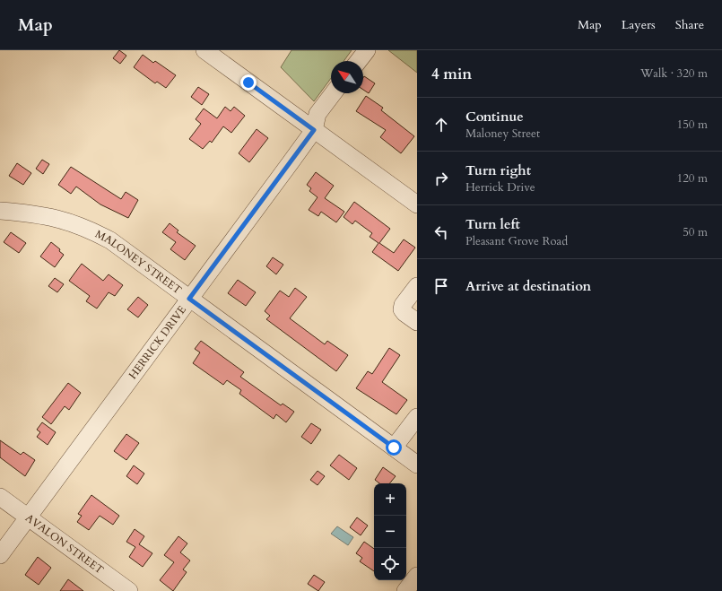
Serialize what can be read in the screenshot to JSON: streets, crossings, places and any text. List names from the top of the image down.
{
  "streets": {
    "street": ["MALONEY STREET", "HERRICK DRIVE", "AVALON STREET"]
  },
  "crossings": [
    ["MALONEY STREET", "HERRICK DRIVE"],
    ["HERRICK DRIVE", "AVALON STREET"]
  ],
  "north": "top left",
  "page": {
    "header": "Map",
    "nav": ["Map", "Layers", "Share"],
    "heading": ["4 min", "Walk · 320 m"],
    "list": [
      ["Continue", "Maloney Street", "150 m"],
      ["Turn right", "Herrick Drive", "120 m"],
      ["Turn left", "Pleasant Grove Road", "50 m"],
      "Arrive at destination"
    ],
    "map_buttons": ["+", "−"]
  }
}
